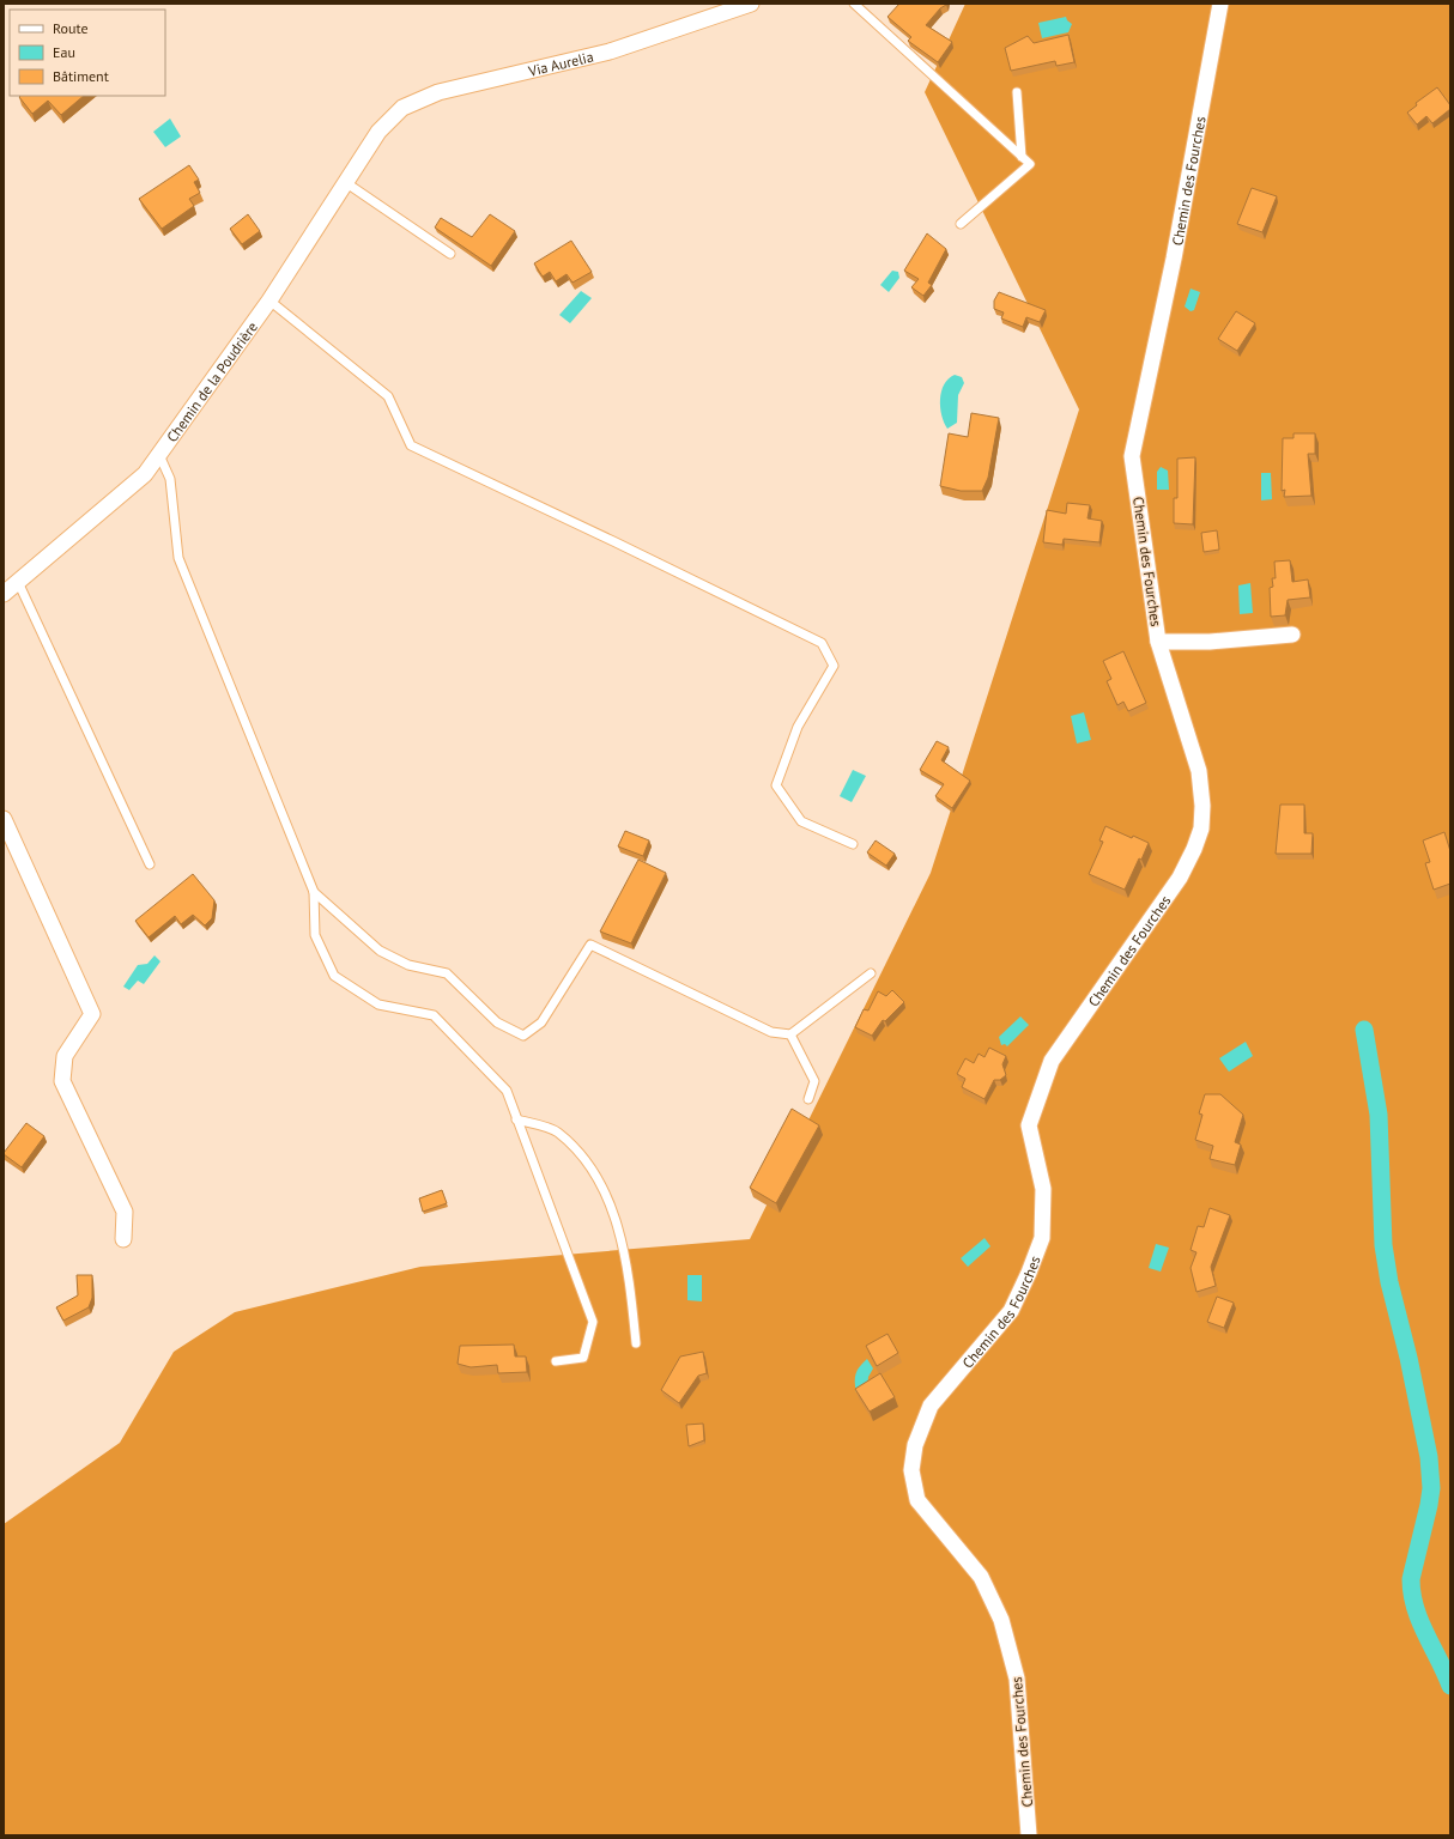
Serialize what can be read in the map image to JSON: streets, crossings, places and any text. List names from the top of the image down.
{
  "streets": {
    "street": ["Via Aurelia", "Chemin des Fourches", "Chemin de la Poudrière"]
  },
  "crossings": [
    ["Via Aurelia", "Chemin de la Poudrière"]
  ],
  "legend": ["Route", "Eau", "Bâtiment"]
}
